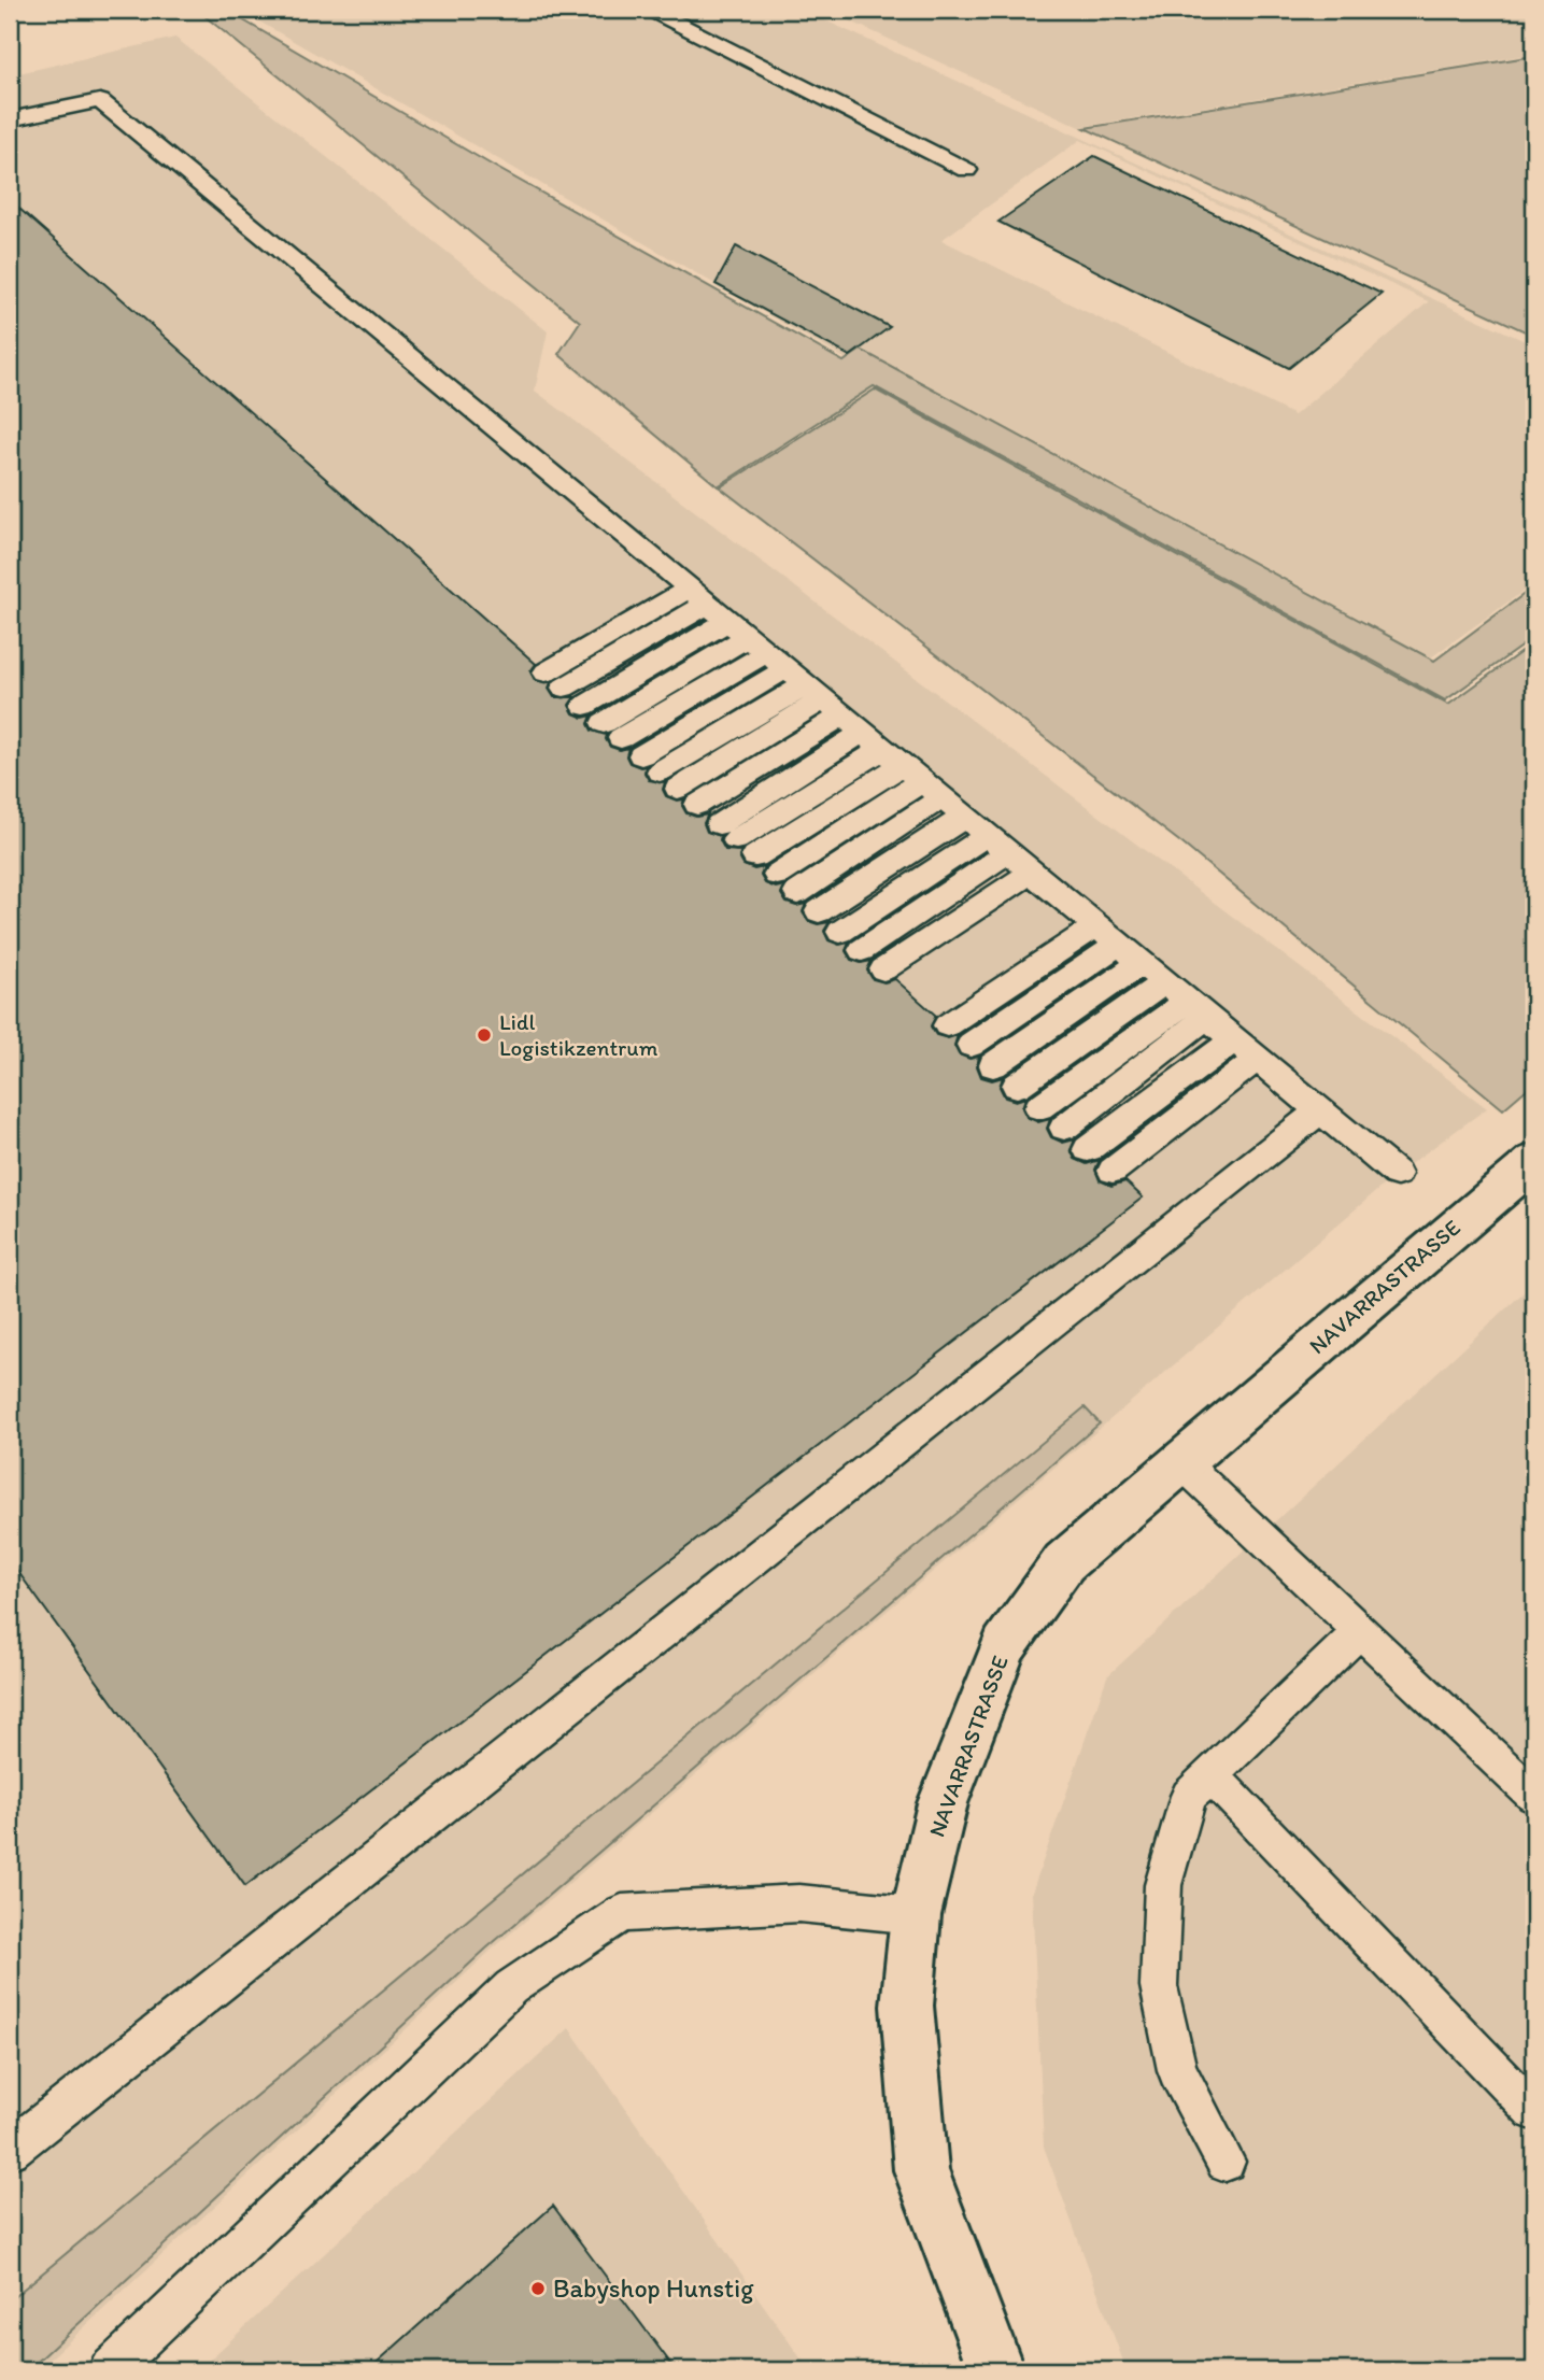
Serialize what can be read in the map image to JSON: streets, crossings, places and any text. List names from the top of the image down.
{
  "streets": {
    "street": ["NAVARRASTRASSE"]
  },
  "places": ["Lidl Logistikzentrum", "Babyshop Hunstig"]
}
